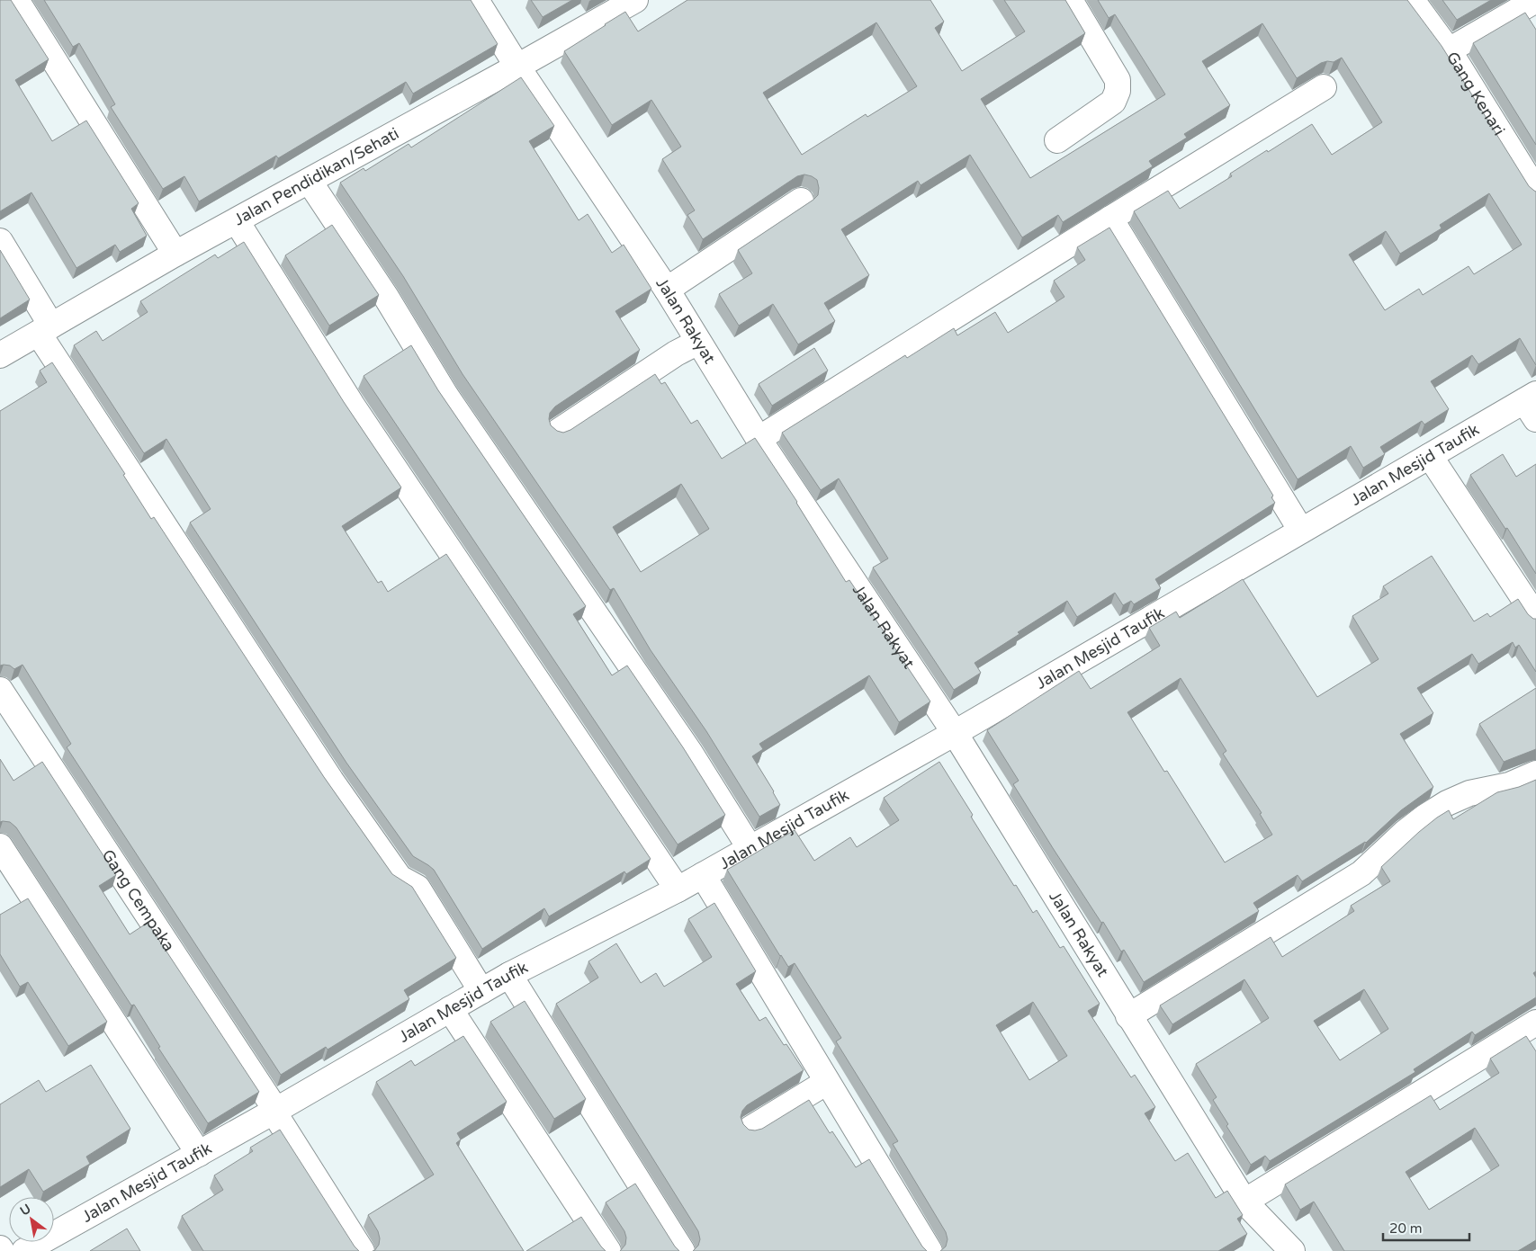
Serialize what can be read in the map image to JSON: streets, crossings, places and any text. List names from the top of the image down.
{
  "streets": {
    "street": [
      "Gang Kenari",
      "Jalan Pendidikan/Sehati",
      "Jalan Rakyat",
      "Jalan Mesjid Taufik",
      "Gang Cempaka"
    ]
  },
  "crossings": [
    ["Jalan Pendidikan/Sehati", "Jalan Rakyat"],
    ["Jalan Rakyat", "Jalan Mesjid Taufik"],
    ["Jalan Mesjid Taufik", "Gang Cempaka"]
  ],
  "scale_bar": "20 m",
  "north": "top left"
}
